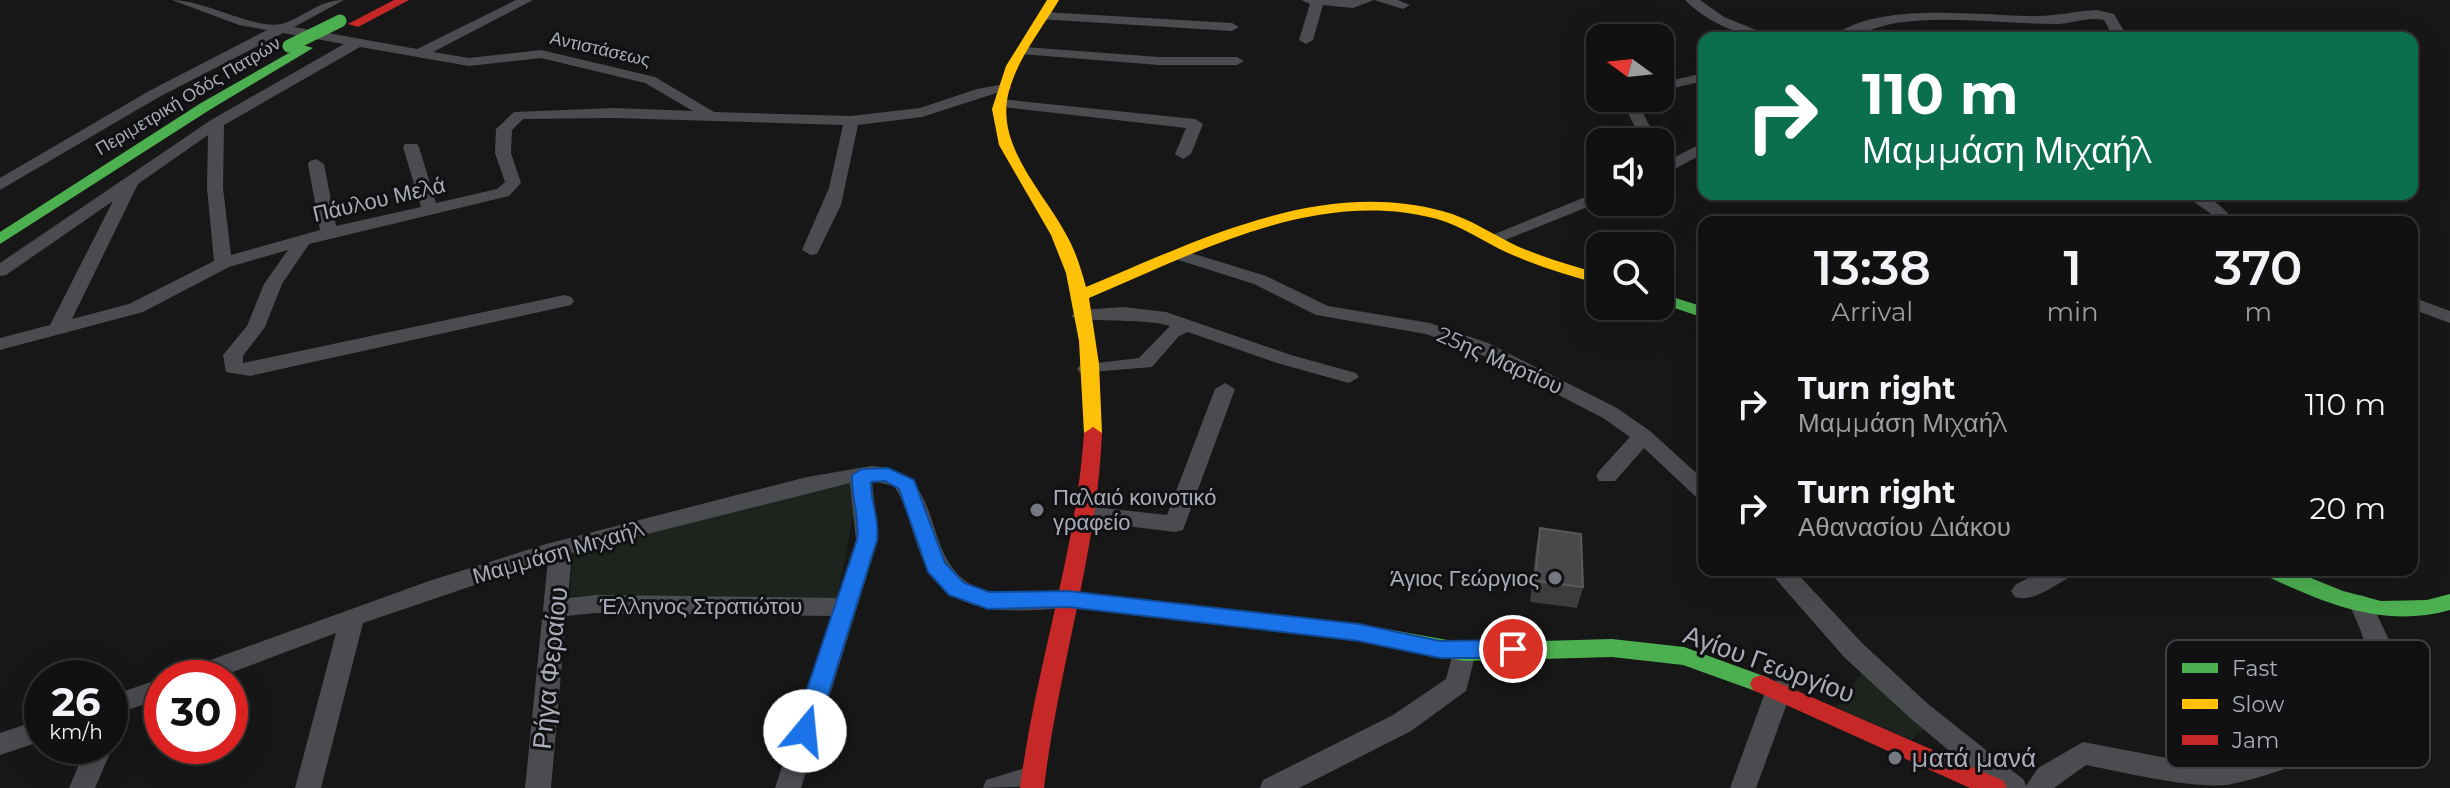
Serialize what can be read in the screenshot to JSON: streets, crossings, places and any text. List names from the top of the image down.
{
  "streets": {
    "main road": ["Περιμετρική Οδός Πατρών", "Αγίου Γεωργίου"],
    "street": [
      "Αντιστάσεως",
      "Πάυλου Μελά",
      "25ης Μαρτίου",
      "Μαμμάση Μιχαήλ",
      "Έλληνος Στρατιώτου",
      "Ρήγα Φεραίου"
    ]
  },
  "crossings": [
    ["Αντιστάσεως", "Περιμετρική Οδός Πατρών"],
    ["Αντιστάσεως", "Πάυλου Μελά"],
    ["Μαμμάση Μιχαήλ", "Αγίου Γεωργίου"],
    ["Μαμμάση Μιχαήλ", "Ρήγα Φεραίου"],
    ["Έλληνος Στρατιώτου", "Ρήγα Φεραίου"]
  ],
  "places": ["Παλαιό κοινοτικό γραφείο", "Άγιος Γεώργιος", "ματά μανά"],
  "legend": ["Fast", "Slow", "Jam"],
  "north": "left",
  "page": {
    "turn": ["110 m", "Μαμμάση Μιχαήλ"],
    "eta": [
      "13:38",
      "Arrival",
      "1",
      "min",
      "370",
      "m"
    ],
    "list": [
      {
        "name": "Turn right",
        "note": "Μαμμάση Μιχαήλ",
        "value": "110 m"
      },
      {
        "name": "Turn right",
        "note": "Αθανασίου Διάκου",
        "value": "20 m"
      }
    ],
    "speed": "26 km/h",
    "limit": "30"
  }
}
